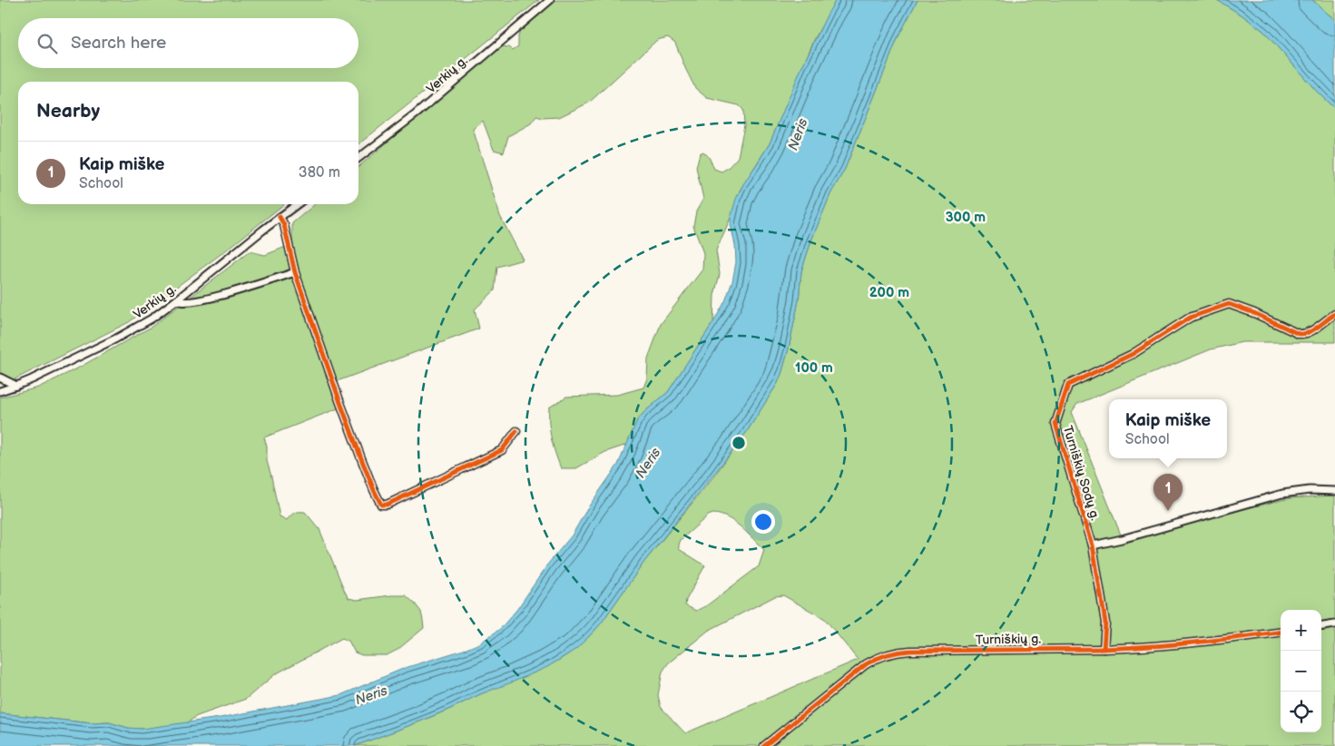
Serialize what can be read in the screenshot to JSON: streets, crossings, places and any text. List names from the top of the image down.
{
  "streets": {
    "street": ["Verkių g.", "Turniškių Sodų g.", "Turniškių g."]
  },
  "crossings": [
    ["Turniškių Sodų g.", "Turniškių g."]
  ],
  "water": ["Neris"],
  "page": {
    "search": "Search here",
    "heading": "Nearby",
    "list": [
      {
        "mark": "1",
        "name": "Kaip miške",
        "note": "School",
        "value": "380 m"
      }
    ],
    "popup": ["Kaip miške", "School"],
    "pins": "1",
    "map_buttons": ["+", "−"]
  },
  "rings": ["300 m", "200 m", "100 m"]
}
